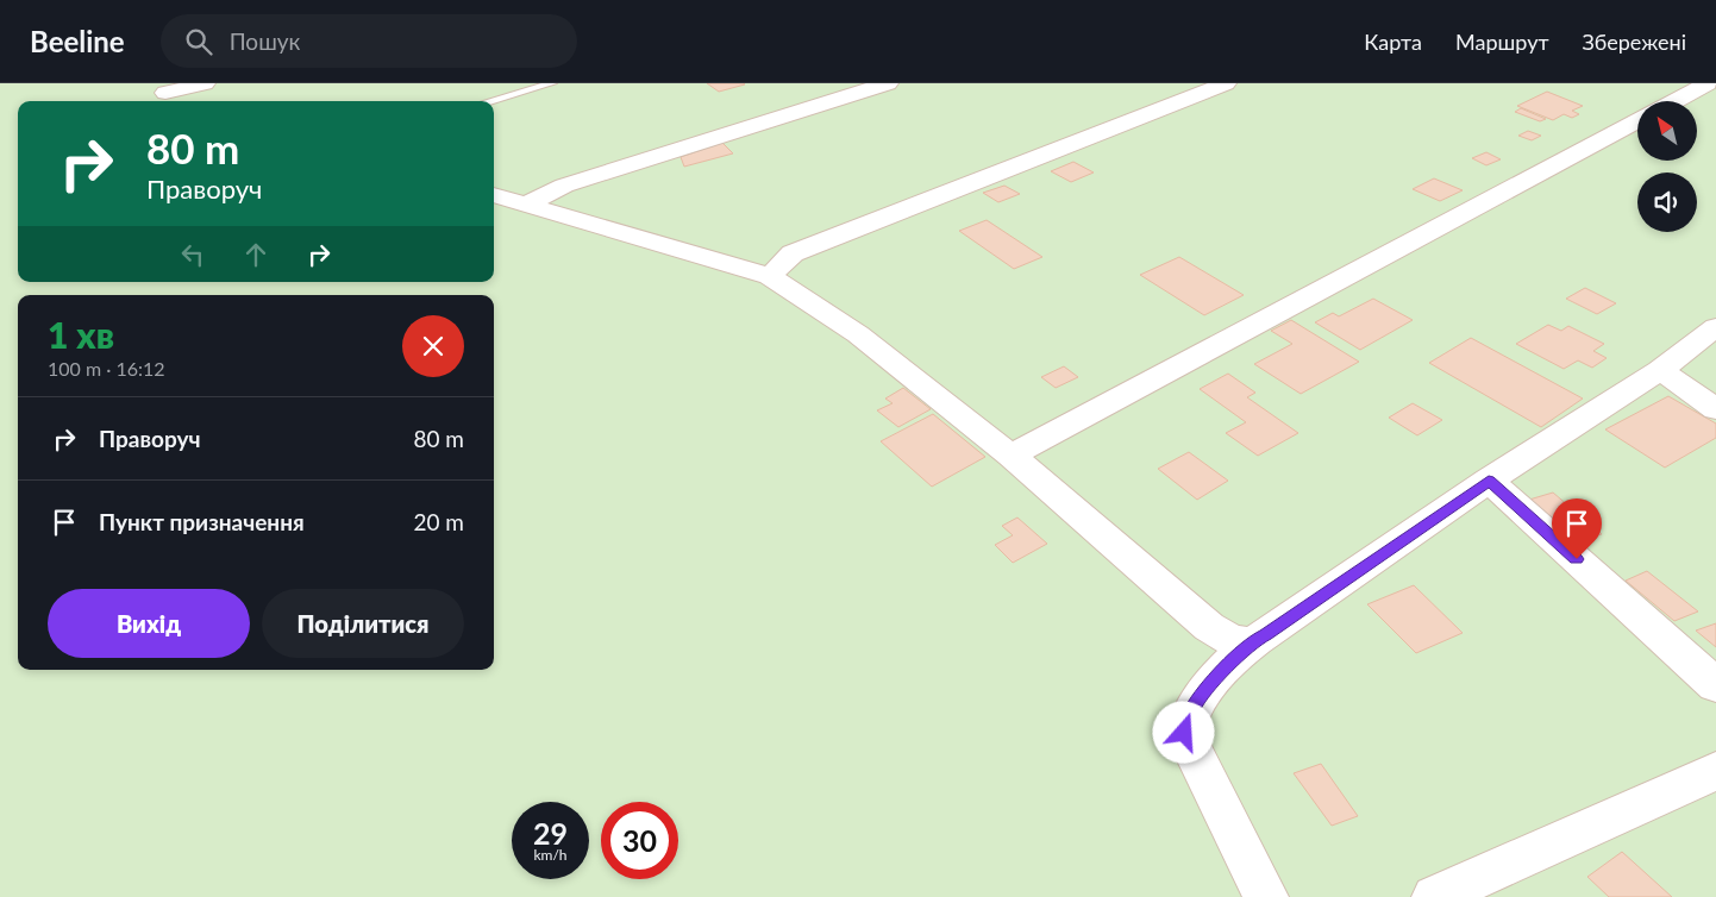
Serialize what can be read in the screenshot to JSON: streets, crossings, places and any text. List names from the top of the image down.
{
  "north": "top left",
  "page": {
    "header": "Beeline",
    "search": "Пошук",
    "nav": ["Карта", "Маршрут", "Збережені"],
    "turn": ["80 m", "Праворуч"],
    "heading": ["1 хв", "100 m · 16:12"],
    "list": [
      {
        "name": "Праворуч",
        "value": "80 m"
      },
      {
        "name": "Пункт призначення",
        "value": "20 m"
      }
    ],
    "buttons": ["Вихід", "Поділитися"],
    "speed": "29 km/h",
    "limit": "30"
  }
}
